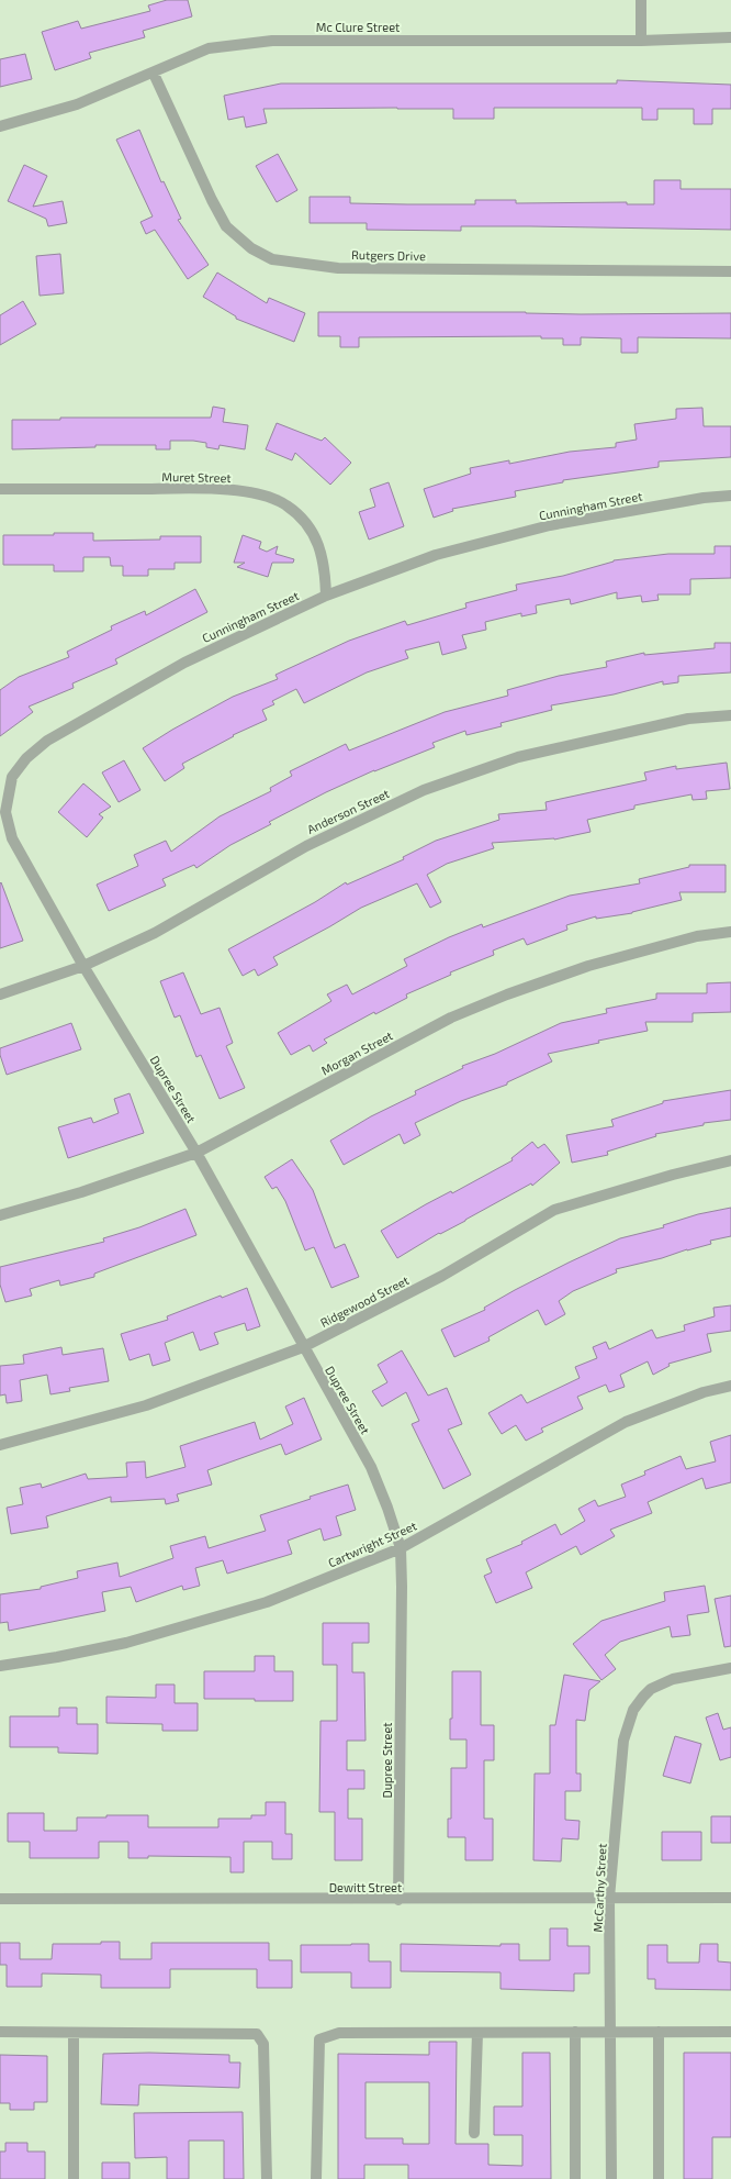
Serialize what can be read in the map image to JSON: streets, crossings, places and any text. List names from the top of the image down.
{
  "streets": {
    "street": [
      "Mc Clure Street",
      "Rutgers Drive",
      "Muret Street",
      "Cunningham Street",
      "Anderson Street",
      "Morgan Street",
      "Dupree Street",
      "Ridgewood Street",
      "Cartwright Street",
      "Dewitt Street",
      "McCarthy Street"
    ]
  },
  "crossings": [
    ["Mc Clure Street", "Rutgers Drive"],
    ["Muret Street", "Cunningham Street"],
    ["Cunningham Street", "Anderson Street"],
    ["Cunningham Street", "Dupree Street"],
    ["Anderson Street", "Dupree Street"],
    ["Morgan Street", "Dupree Street"],
    ["Dupree Street", "Ridgewood Street"],
    ["Dupree Street", "Cartwright Street"],
    ["Dupree Street", "Dewitt Street"],
    ["Dewitt Street", "McCarthy Street"]
  ]
}
